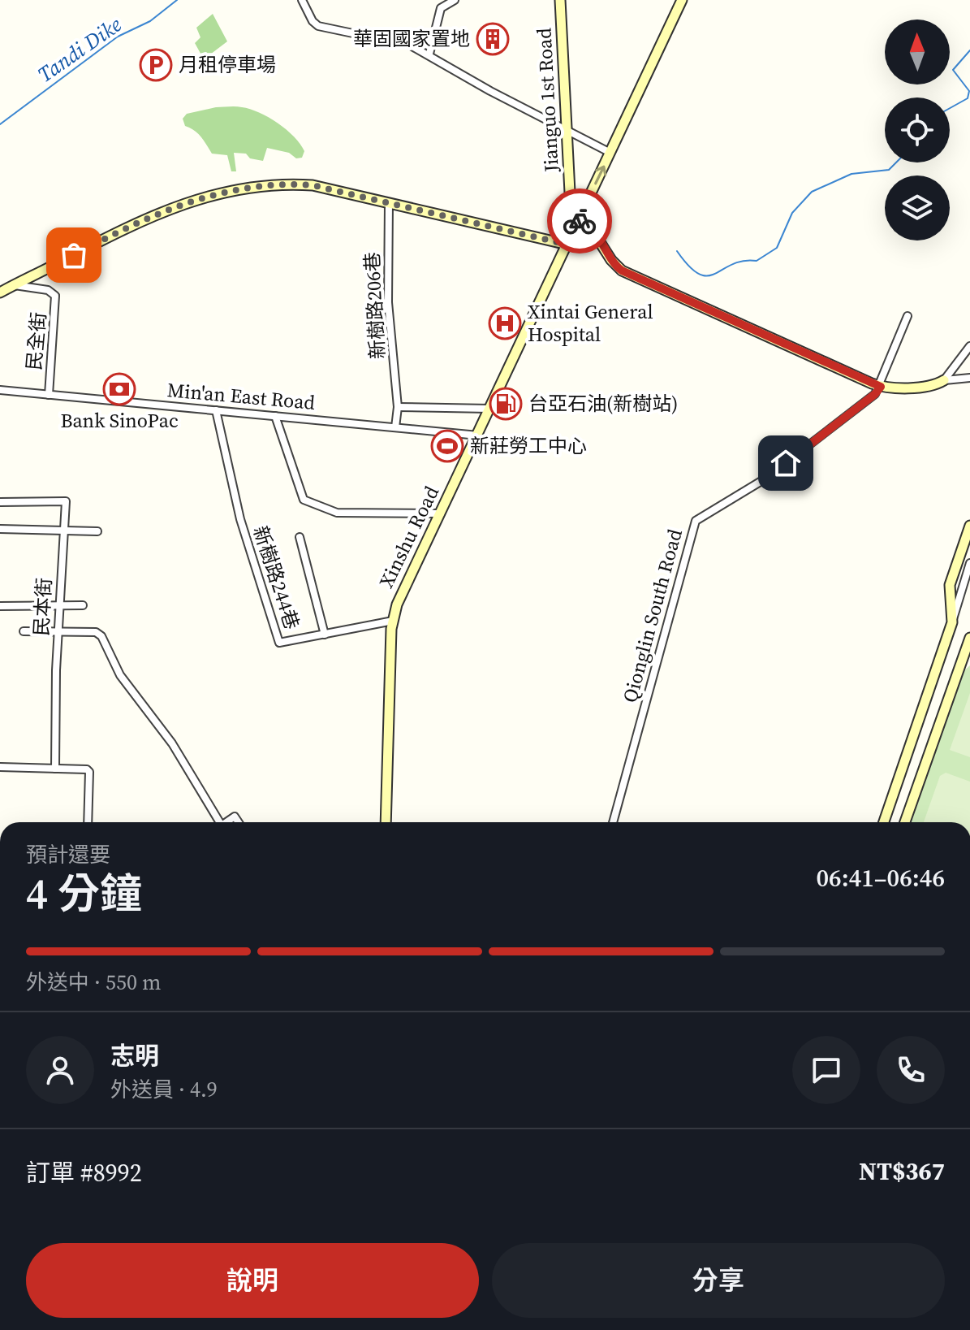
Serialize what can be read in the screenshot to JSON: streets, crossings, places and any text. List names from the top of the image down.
{
  "streets": {
    "street": [
      "Jianguo 1st Road",
      "新樹路206巷",
      "民全街",
      "Min'an East Road",
      "Xinshu Road",
      "新樹路244巷",
      "民本街",
      "Qionglin South Road"
    ]
  },
  "crossings": [
    ["Jianguo 1st Road", "Xinshu Road"],
    ["新樹路206巷", "Min'an East Road"],
    ["民全街", "Min'an East Road"],
    ["Min'an East Road", "Xinshu Road"],
    ["Min'an East Road", "新樹路244巷"],
    ["Xinshu Road", "新樹路244巷"]
  ],
  "water": ["Tandi Dike"],
  "places": {
    "building": ["華固國家置地"],
    "parking": ["月租停車場"],
    "hospital": ["Xintai General Hospital"],
    "bank": ["Bank SinoPac"],
    "fuel station": ["台亞石油(新樹站)"],
    "sports": ["新莊勞工中心"]
  },
  "north": "top",
  "page": {
    "heading": ["4 分鐘", "預計還要", "06:41–06:46"],
    "panel": [
      "志明",
      "外送員 · 4.9",
      "訂單 #8992",
      "NT$367"
    ],
    "bar": "外送中 · 550 m",
    "buttons": ["說明", "分享"]
  }
}
